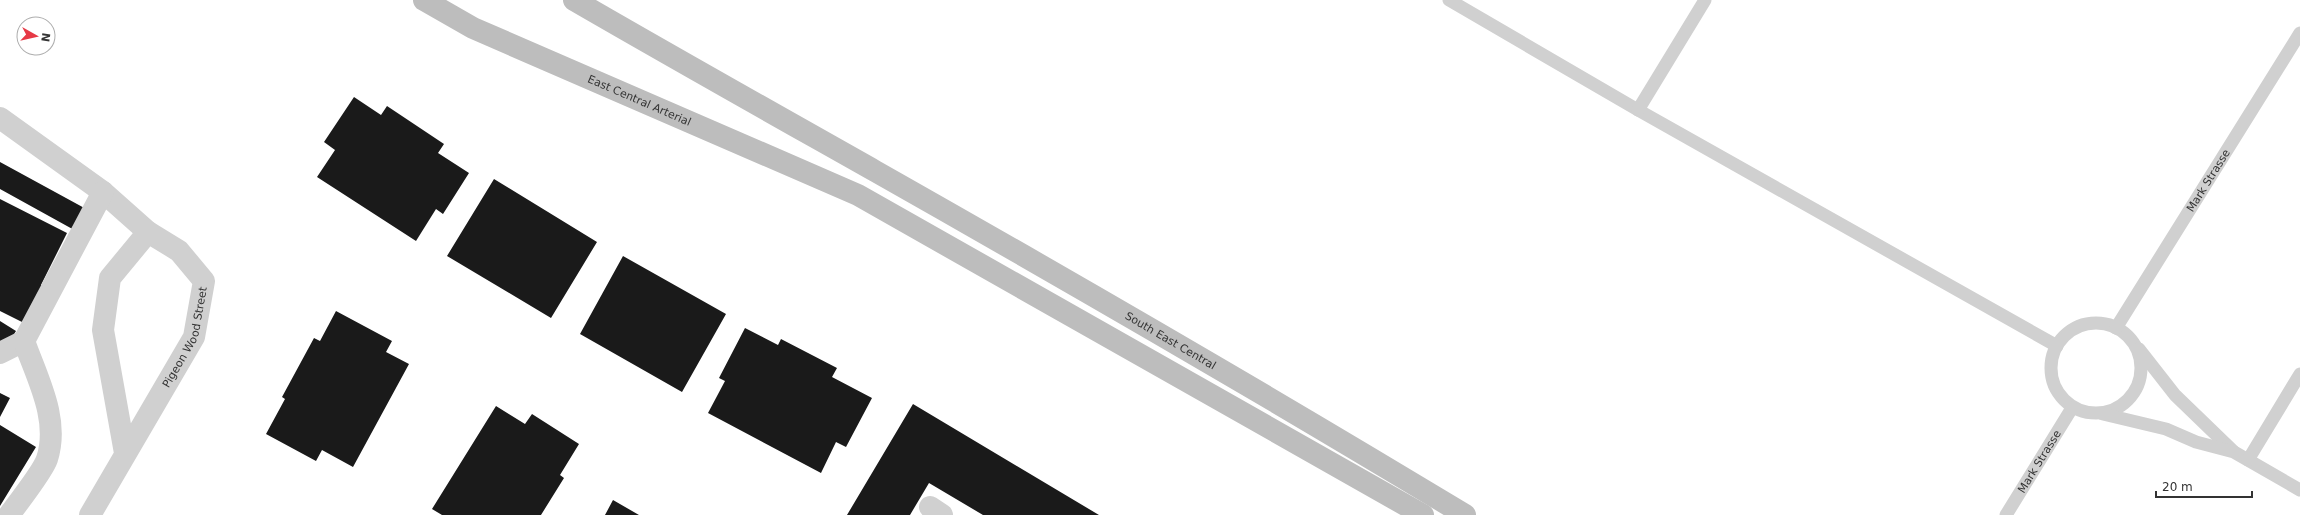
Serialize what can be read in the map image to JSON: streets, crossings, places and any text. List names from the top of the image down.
{
  "streets": {
    "street": ["East Central Arterial", "Pigeon Wood Street", "South East Central"],
    "lane": ["Mark Strasse"]
  },
  "scale_bar": "20 m",
  "north": "right"
}
